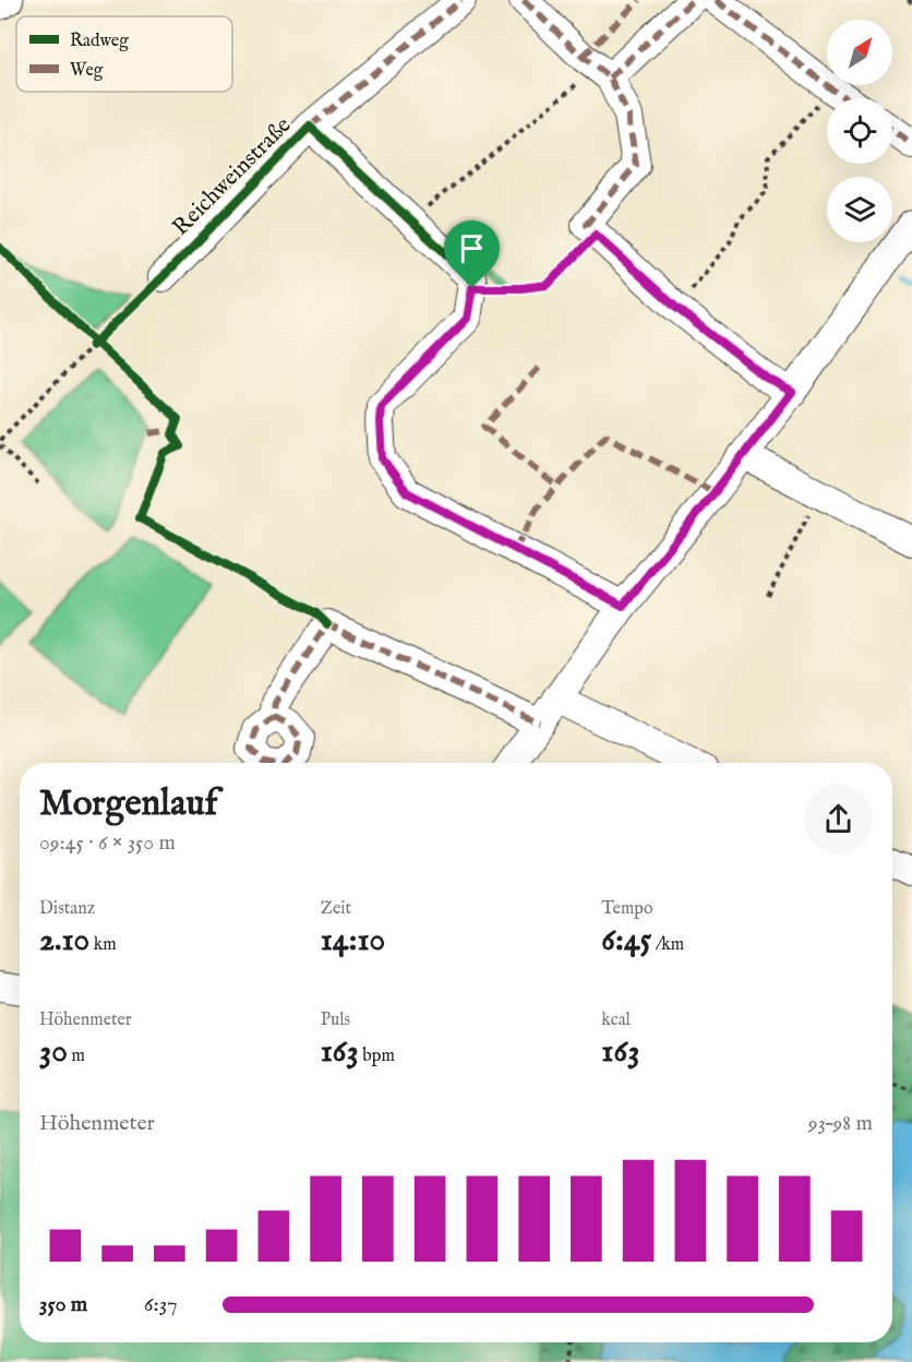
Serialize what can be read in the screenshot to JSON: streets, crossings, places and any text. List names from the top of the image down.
{
  "streets": {
    "street": ["Reichweinstraße"]
  },
  "legend": ["Radweg", "Weg"],
  "north": "top right",
  "page": {
    "heading": ["Morgenlauf", "09:45 · 6 × 350 m"],
    "stats": [
      ["Distanz", "2.10 km"],
      ["Zeit", "14:10"],
      ["Tempo", "6:45 /km"],
      ["Höhenmeter", "30 m"],
      ["Puls", "163 bpm"],
      ["kcal", "163"]
    ],
    "chart": ["Höhenmeter", "93–98 m"],
    "list": [
      {
        "name": "350 m",
        "note": "6:37"
      }
    ]
  }
}
